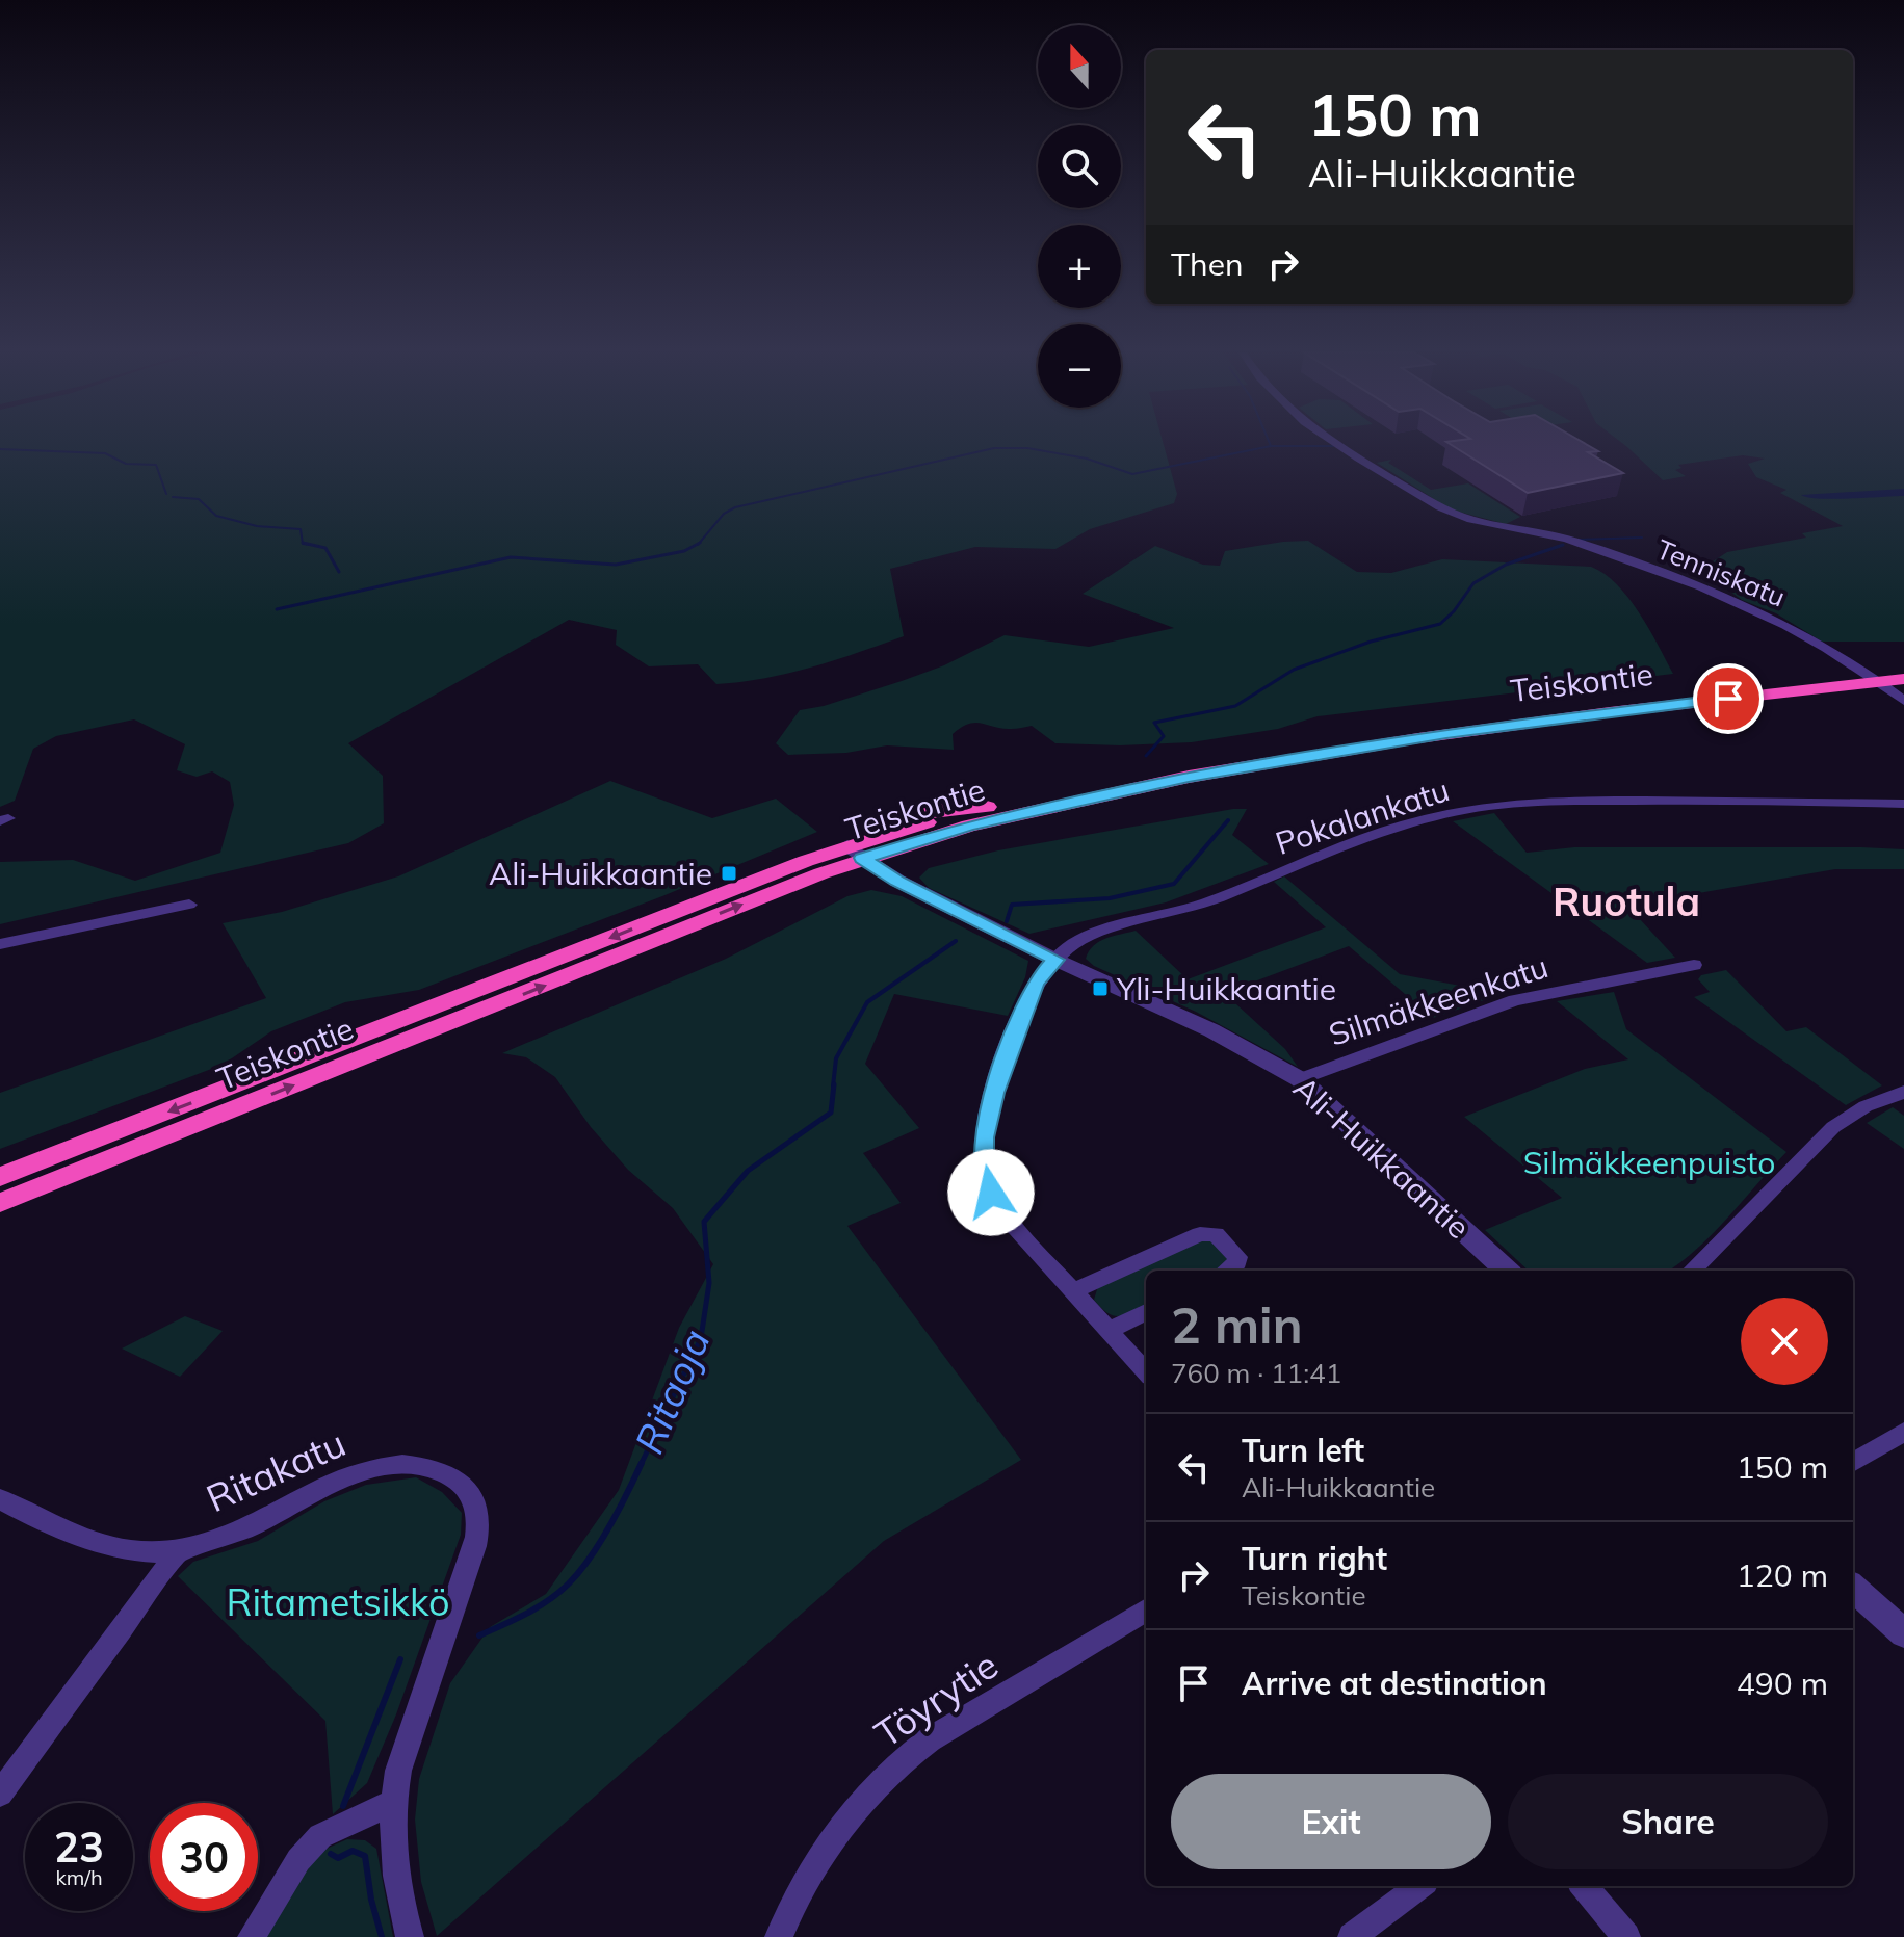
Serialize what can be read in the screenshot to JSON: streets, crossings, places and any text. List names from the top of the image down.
{
  "streets": {
    "highway": ["Teiskontie"],
    "street": [
      "Tenniskatu",
      "Pokalankatu",
      "Silmäkkeenkatu",
      "Ali-Huikkaantie",
      "Ritakatu",
      "Töyrytie"
    ]
  },
  "crossings": [
    ["Tenniskatu", "Teiskontie"],
    ["Teiskontie", "Ali-Huikkaantie"],
    ["Pokalankatu", "Ali-Huikkaantie"],
    ["Silmäkkeenkatu", "Ali-Huikkaantie"]
  ],
  "districts": ["Ruotula"],
  "water": ["Ritaoja"],
  "parks": ["Silmäkkeenpuisto", "Ritametsikkö"],
  "places": {
    "transit": ["Ali-Huikkaantie", "Yli-Huikkaantie"]
  },
  "north": "top",
  "page": {
    "map_buttons": ["+", "−"],
    "turn": ["150 m", "Ali-Huikkaantie"],
    "then": "Then",
    "heading": ["2 min", "760 m · 11:41"],
    "list": [
      {
        "name": "Turn left",
        "note": "Ali-Huikkaantie",
        "value": "150 m"
      },
      {
        "name": "Turn right",
        "note": "Teiskontie",
        "value": "120 m"
      },
      {
        "name": "Arrive at destination",
        "value": "490 m"
      }
    ],
    "buttons": ["Exit", "Share"],
    "speed": "23 km/h",
    "limit": "30"
  }
}
